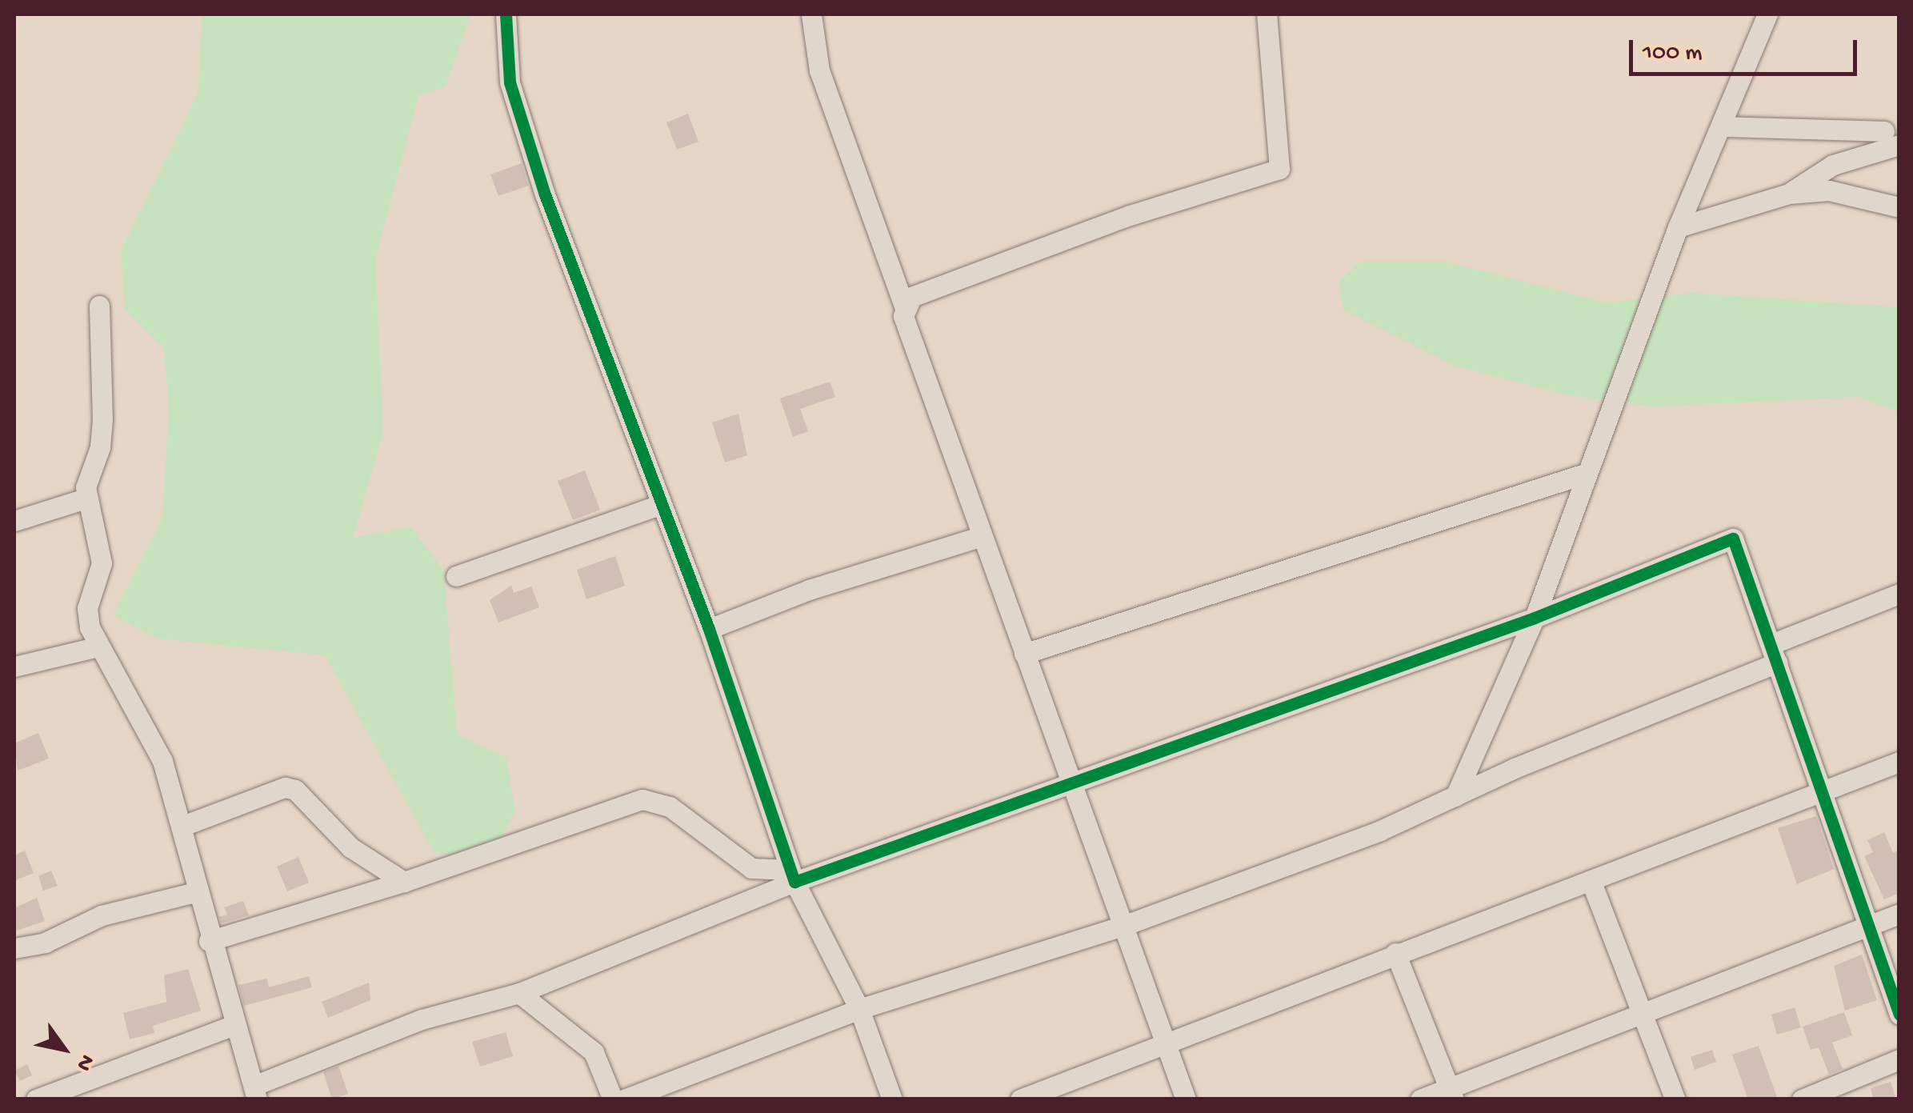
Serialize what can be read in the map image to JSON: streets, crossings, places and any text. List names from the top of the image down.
{
  "scale_bar": "100 m",
  "north": "bottom right"
}
